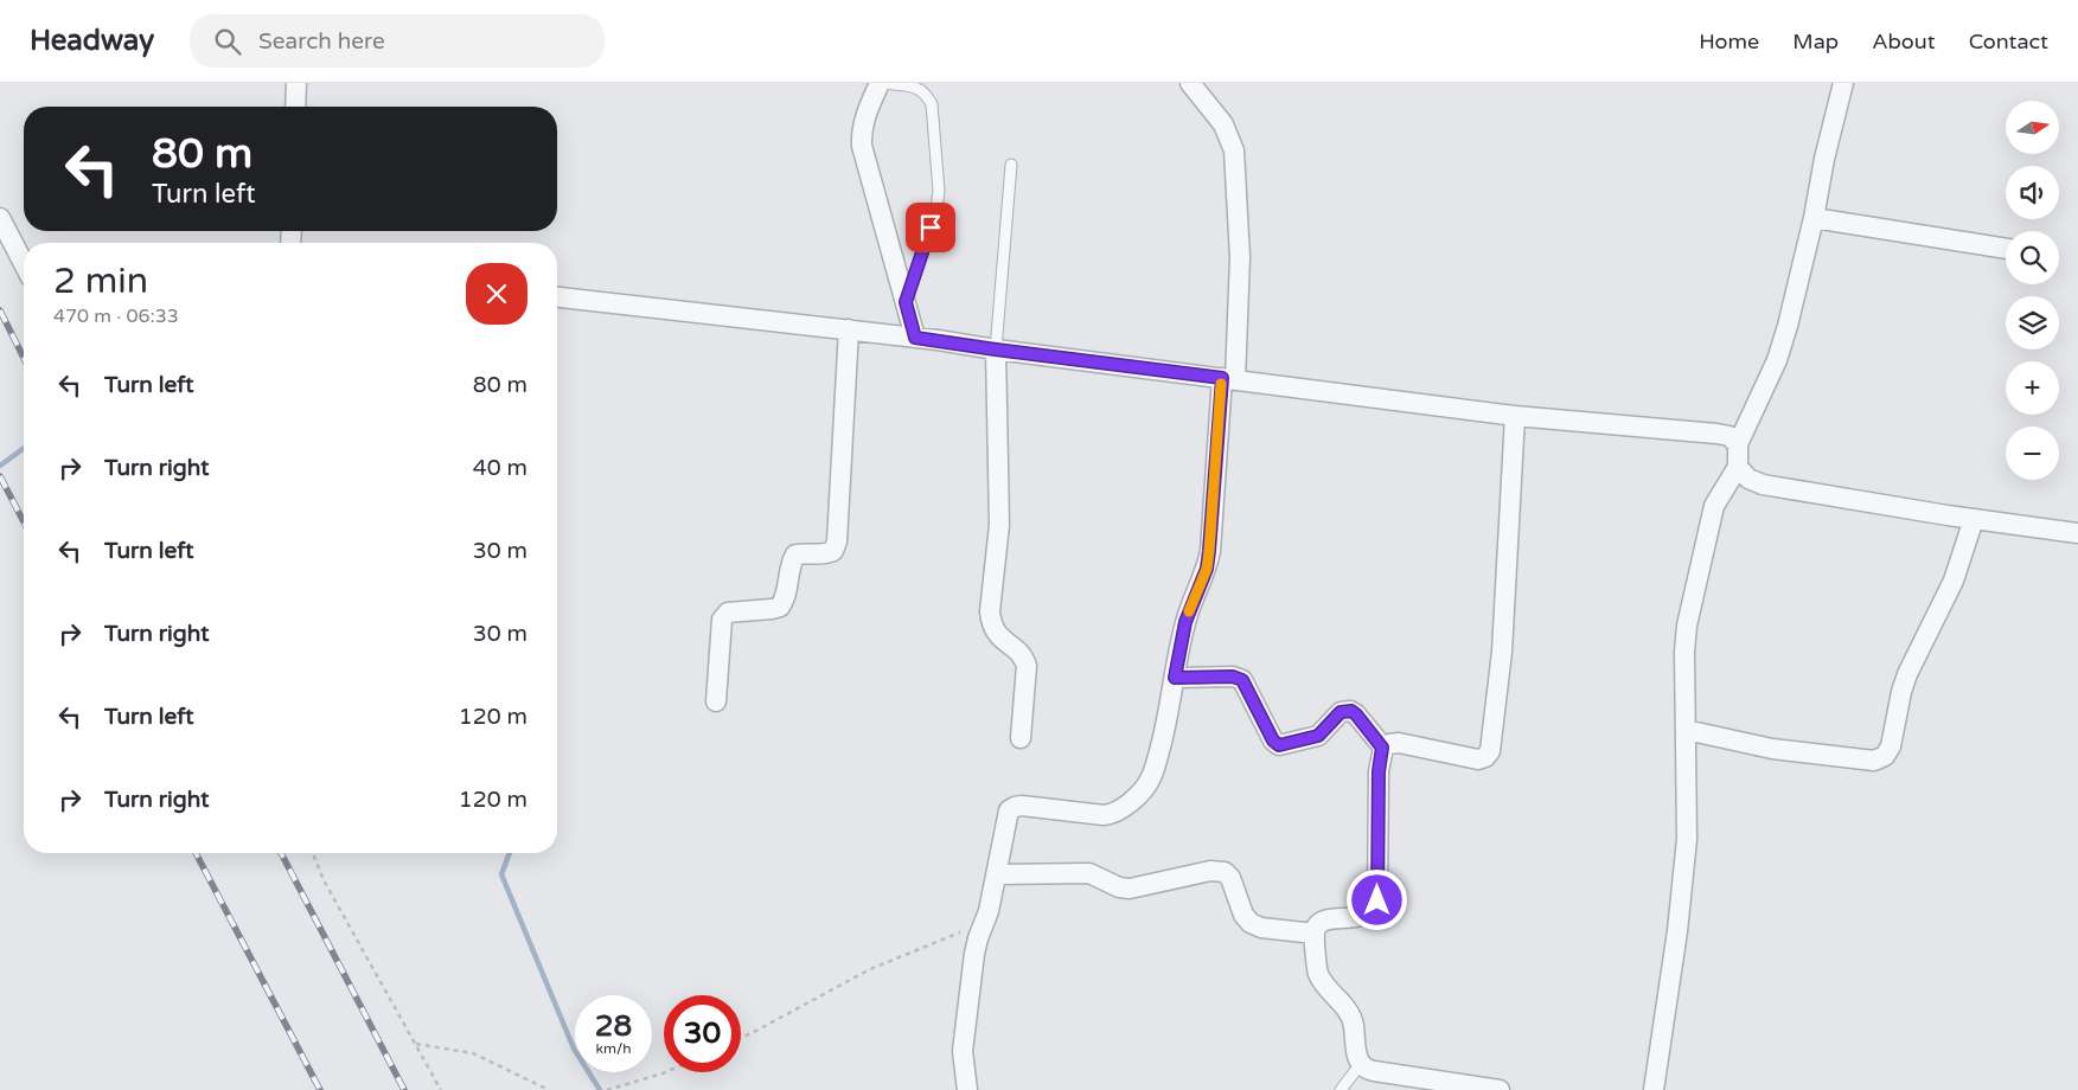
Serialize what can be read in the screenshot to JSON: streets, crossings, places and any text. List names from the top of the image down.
{
  "north": "right",
  "page": {
    "header": "Headway",
    "search": "Search here",
    "nav": [
      "Home",
      "Map",
      "About",
      "Contact"
    ],
    "map_buttons": ["+", "−"],
    "turn": ["80 m", "Turn left"],
    "heading": ["2 min", "470 m · 06:33"],
    "list": [
      {
        "name": "Turn left",
        "value": "80 m"
      },
      {
        "name": "Turn right",
        "value": "40 m"
      },
      {
        "name": "Turn left",
        "value": "30 m"
      },
      {
        "name": "Turn right",
        "value": "30 m"
      },
      {
        "name": "Turn left",
        "value": "120 m"
      },
      {
        "name": "Turn right",
        "value": "120 m"
      }
    ],
    "speed": "28 km/h",
    "limit": "30"
  }
}
